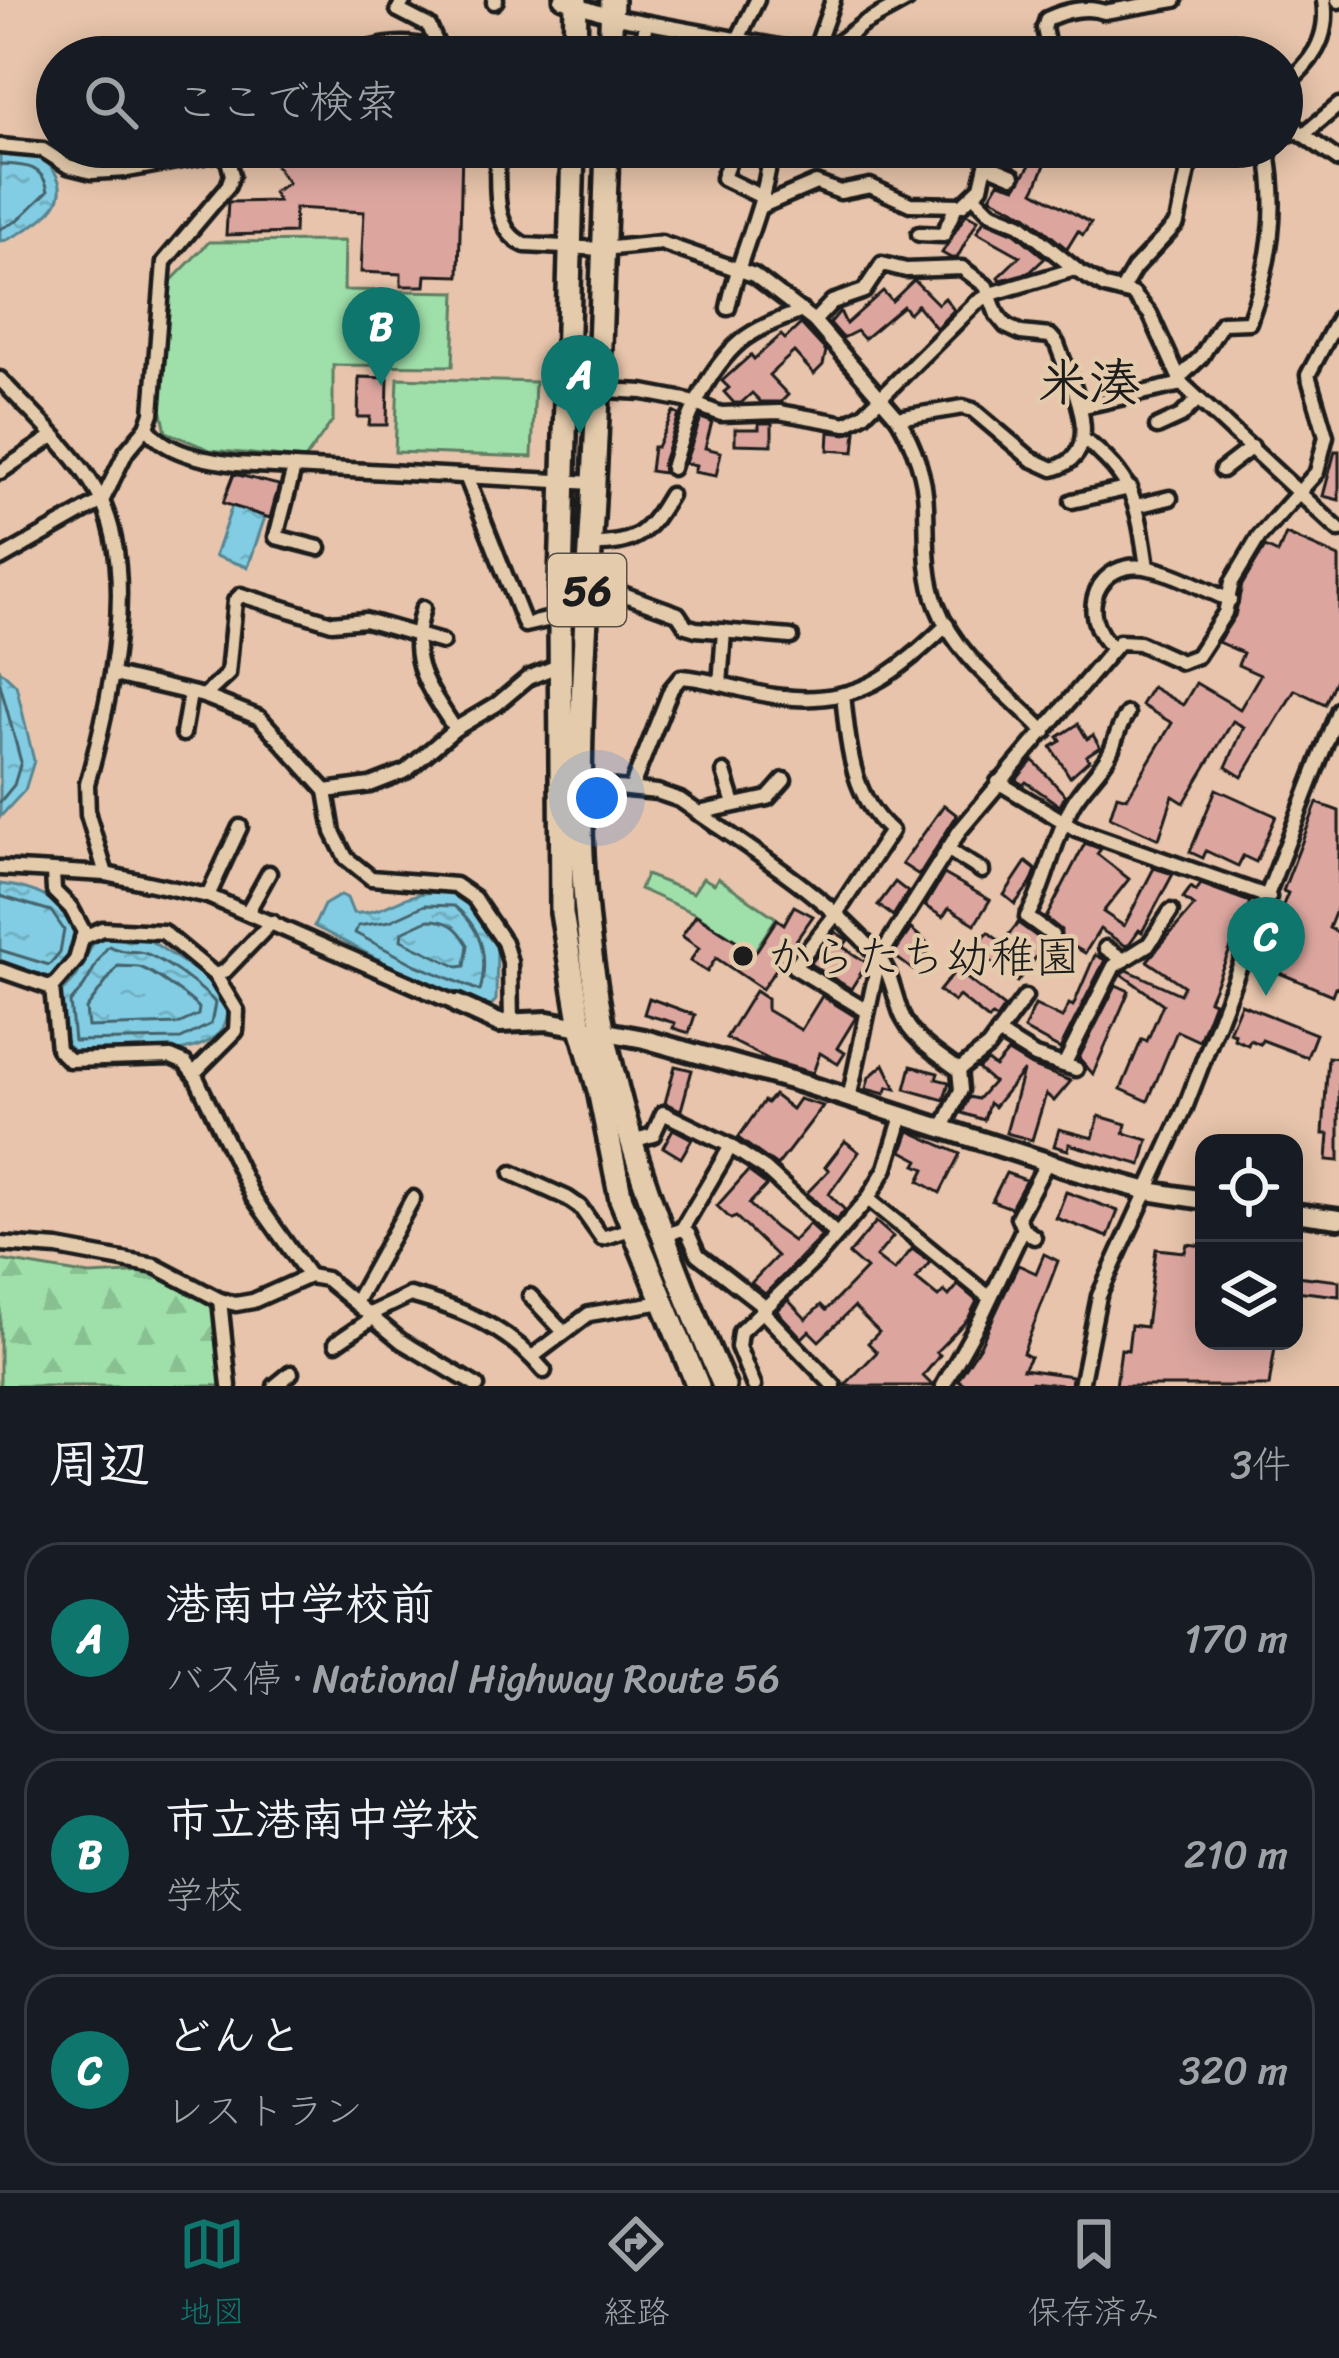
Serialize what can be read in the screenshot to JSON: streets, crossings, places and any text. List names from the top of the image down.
{
  "streets": {
    "highway": ["56"]
  },
  "districts": ["米湊"],
  "places": ["からたち幼稚園"],
  "page": {
    "search": "ここで検索",
    "pins": ["B", "A", "C"],
    "heading": ["周辺", "3件"],
    "list": [
      {
        "mark": "A",
        "name": "港南中学校前",
        "note": "バス停 · National Highway Route 56",
        "value": "170 m"
      },
      {
        "mark": "B",
        "name": "市立港南中学校",
        "note": "学校",
        "value": "210 m"
      },
      {
        "mark": "C",
        "name": "どんと",
        "note": "レストラン",
        "value": "320 m"
      }
    ],
    "nav": ["地図", "経路", "保存済み"]
  }
}
